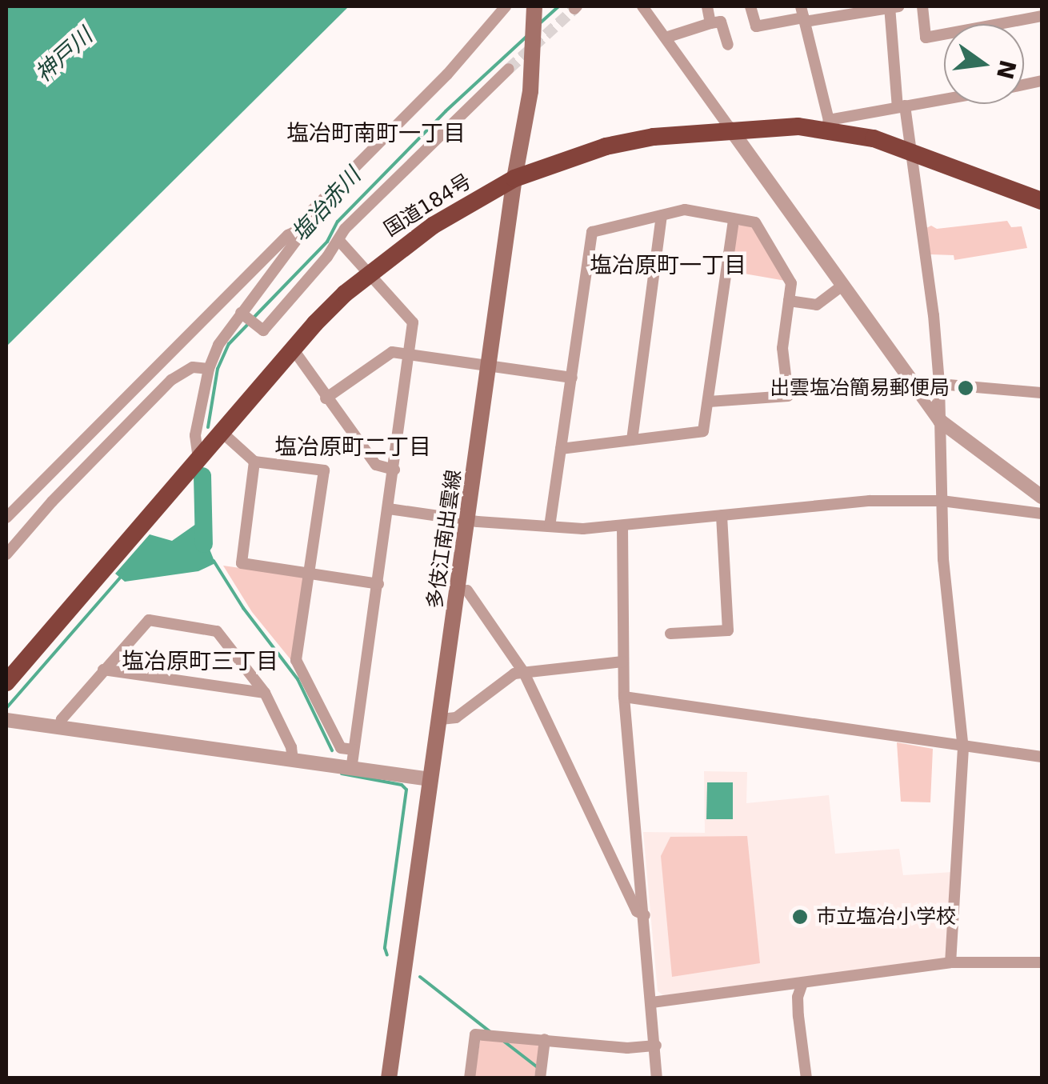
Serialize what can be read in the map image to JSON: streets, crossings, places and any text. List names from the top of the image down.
{
  "streets": {
    "highway": ["国道184号"],
    "main road": ["多伎江南出雲線"]
  },
  "crossings": [
    ["国道184号", "多伎江南出雲線"]
  ],
  "districts": [
    "塩冶町南町一丁目",
    "塩冶原町一丁目",
    "塩冶原町二丁目",
    "塩冶原町三丁目"
  ],
  "water": ["神戸川", "塩冶赤川"],
  "places": ["出雲塩冶簡易郵便局", "市立塩冶小学校"],
  "north": "right"
}
